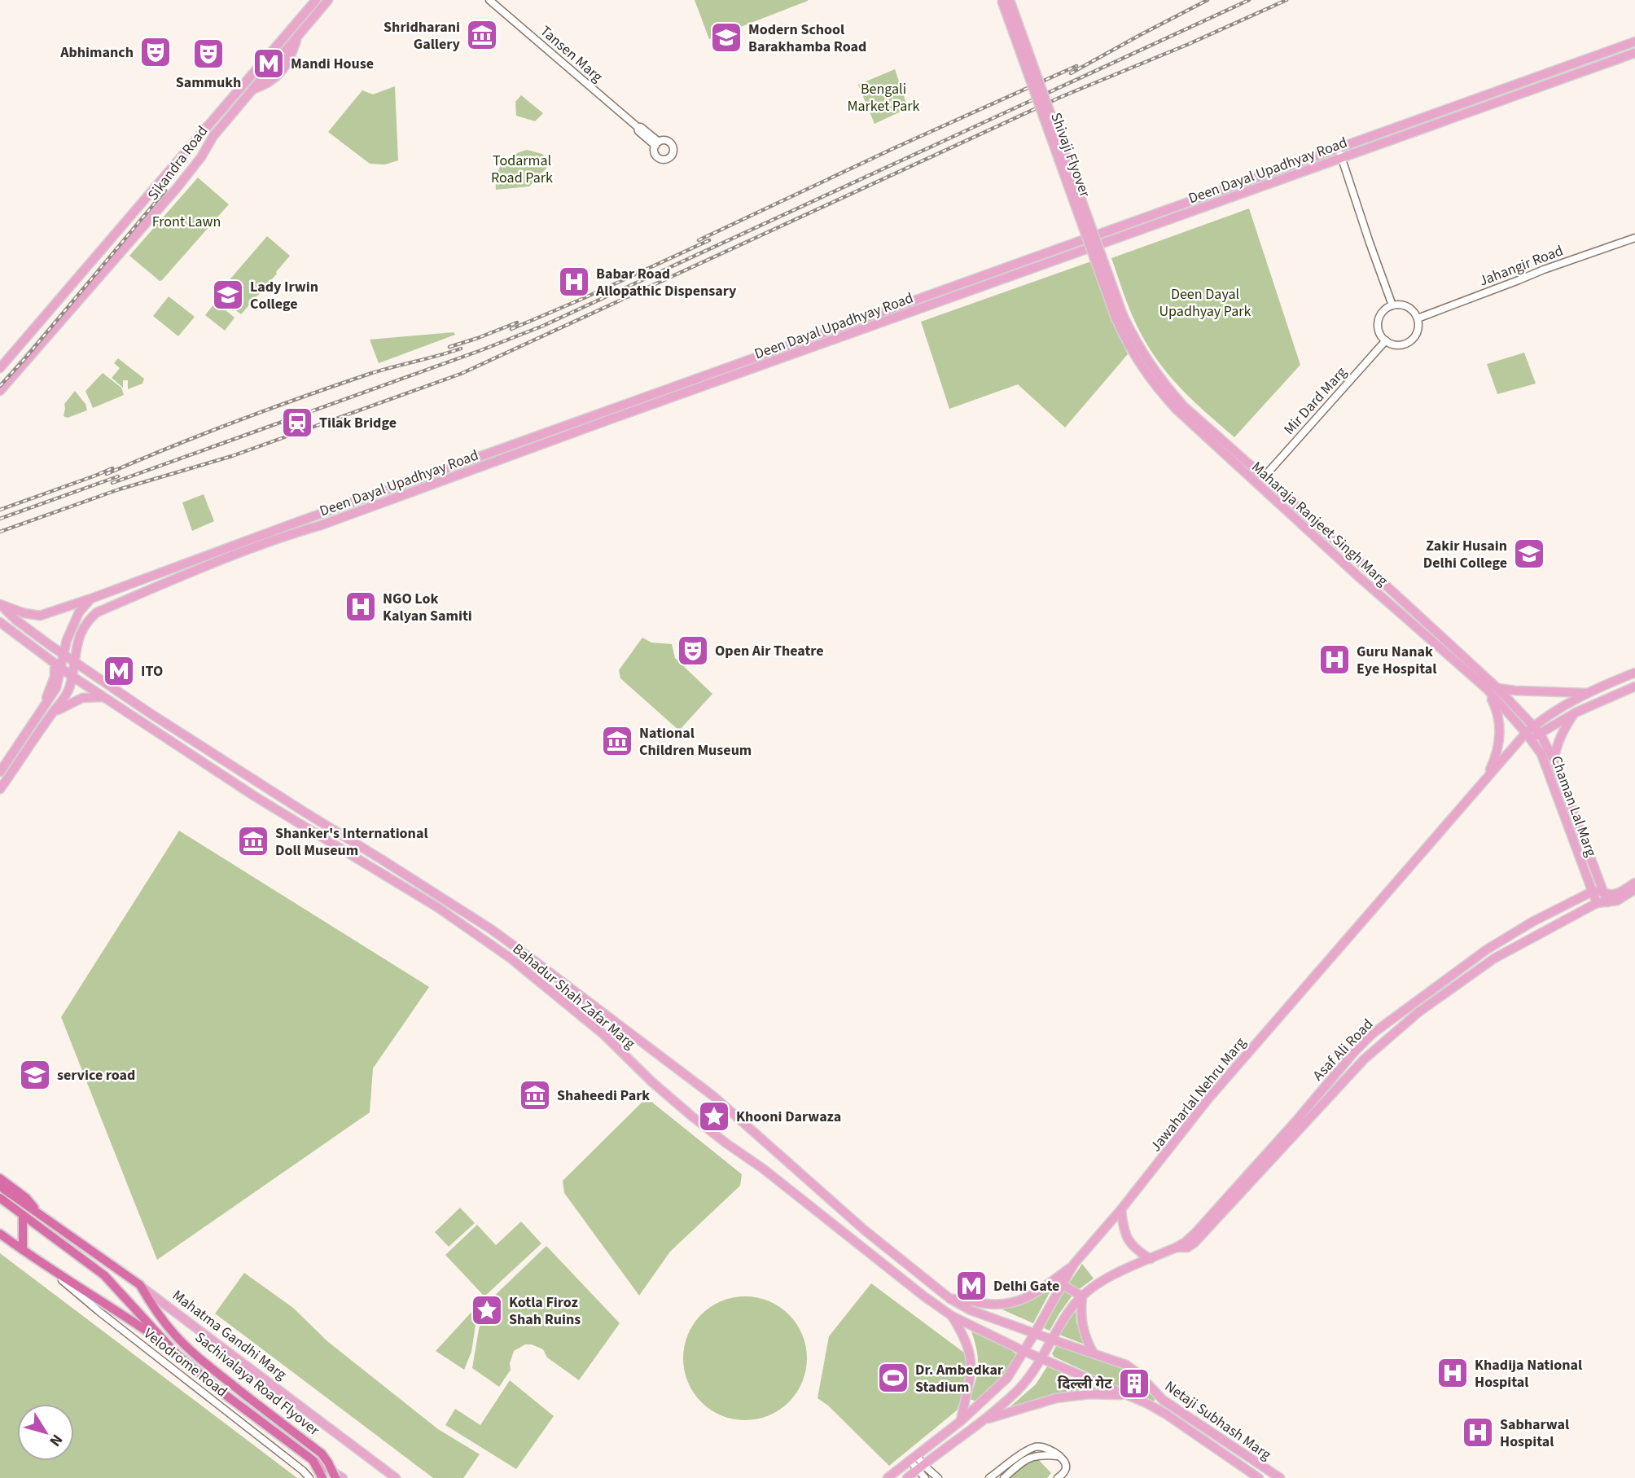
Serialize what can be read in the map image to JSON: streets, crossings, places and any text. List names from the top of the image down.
{
  "streets": {
    "highway": ["Mahatma Gandhi Marg", "Sachivalaya Road Flyover"],
    "main road": [
      "Shivaji Flyover",
      "Sikandra Road",
      "Deen Dayal Upadhyay Road",
      "Maharaja Ranjeet Singh Marg",
      "Chaman Lal Marg",
      "Bahadur Shah Zafar Marg",
      "Asaf Ali Road",
      "Jawaharlal Nehru Marg",
      "Netaji Subhash Marg"
    ],
    "street": [
      "Tansen Marg",
      "Jahangir Road",
      "Mir Dard Marg",
      "Velodrome Road"
    ]
  },
  "crossings": [
    ["Shivaji Flyover", "Maharaja Ranjeet Singh Marg"],
    ["Deen Dayal Upadhyay Road", "Bahadur Shah Zafar Marg"],
    ["Jahangir Road", "Mir Dard Marg"],
    ["Mir Dard Marg", "Maharaja Ranjeet Singh Marg"],
    ["Maharaja Ranjeet Singh Marg", "Chaman Lal Marg"],
    ["Maharaja Ranjeet Singh Marg", "Jawaharlal Nehru Marg"],
    ["Chaman Lal Marg", "Asaf Ali Road"],
    ["Chaman Lal Marg", "Jawaharlal Nehru Marg"],
    ["Bahadur Shah Zafar Marg", "Asaf Ali Road"],
    ["Bahadur Shah Zafar Marg", "Jawaharlal Nehru Marg"],
    ["Bahadur Shah Zafar Marg", "Netaji Subhash Marg"],
    ["Asaf Ali Road", "Netaji Subhash Marg"],
    ["Mahatma Gandhi Marg", "Sachivalaya Road Flyover"]
  ],
  "parks": [
    "Bengali Market Park",
    "Todarmal Road Park",
    "Front Lawn",
    "Deen Dayal Upadhyay Park"
  ],
  "places": {
    "museum": [
      "Shridharani Gallery",
      "National Children Museum",
      "Shanker's International Doll Museum",
      "Shaheedi Park"
    ],
    "school or university": [
      "Modern School Barakhamba Road",
      "Lady Irwin College",
      "Zakir Husain Delhi College",
      "service road"
    ],
    "theatre": ["Abhimanch", "Sammukh", "Open Air Theatre"],
    "metro station": ["Mandi House", "ITO", "Delhi Gate"],
    "hospital": [
      "Babar Road Allopathic Dispensary",
      "NGO Lok Kalyan Samiti",
      "Guru Nanak Eye Hospital",
      "Khadija National Hospital",
      "Sabharwal Hospital"
    ],
    "station": ["Tilak Bridge"],
    "place": ["Khooni Darwaza", "Kotla Firoz Shah Ruins"],
    "sports": ["Dr. Ambedkar Stadium"],
    "building": ["दिल्ली गेट"]
  },
  "north": "bottom right"
}
